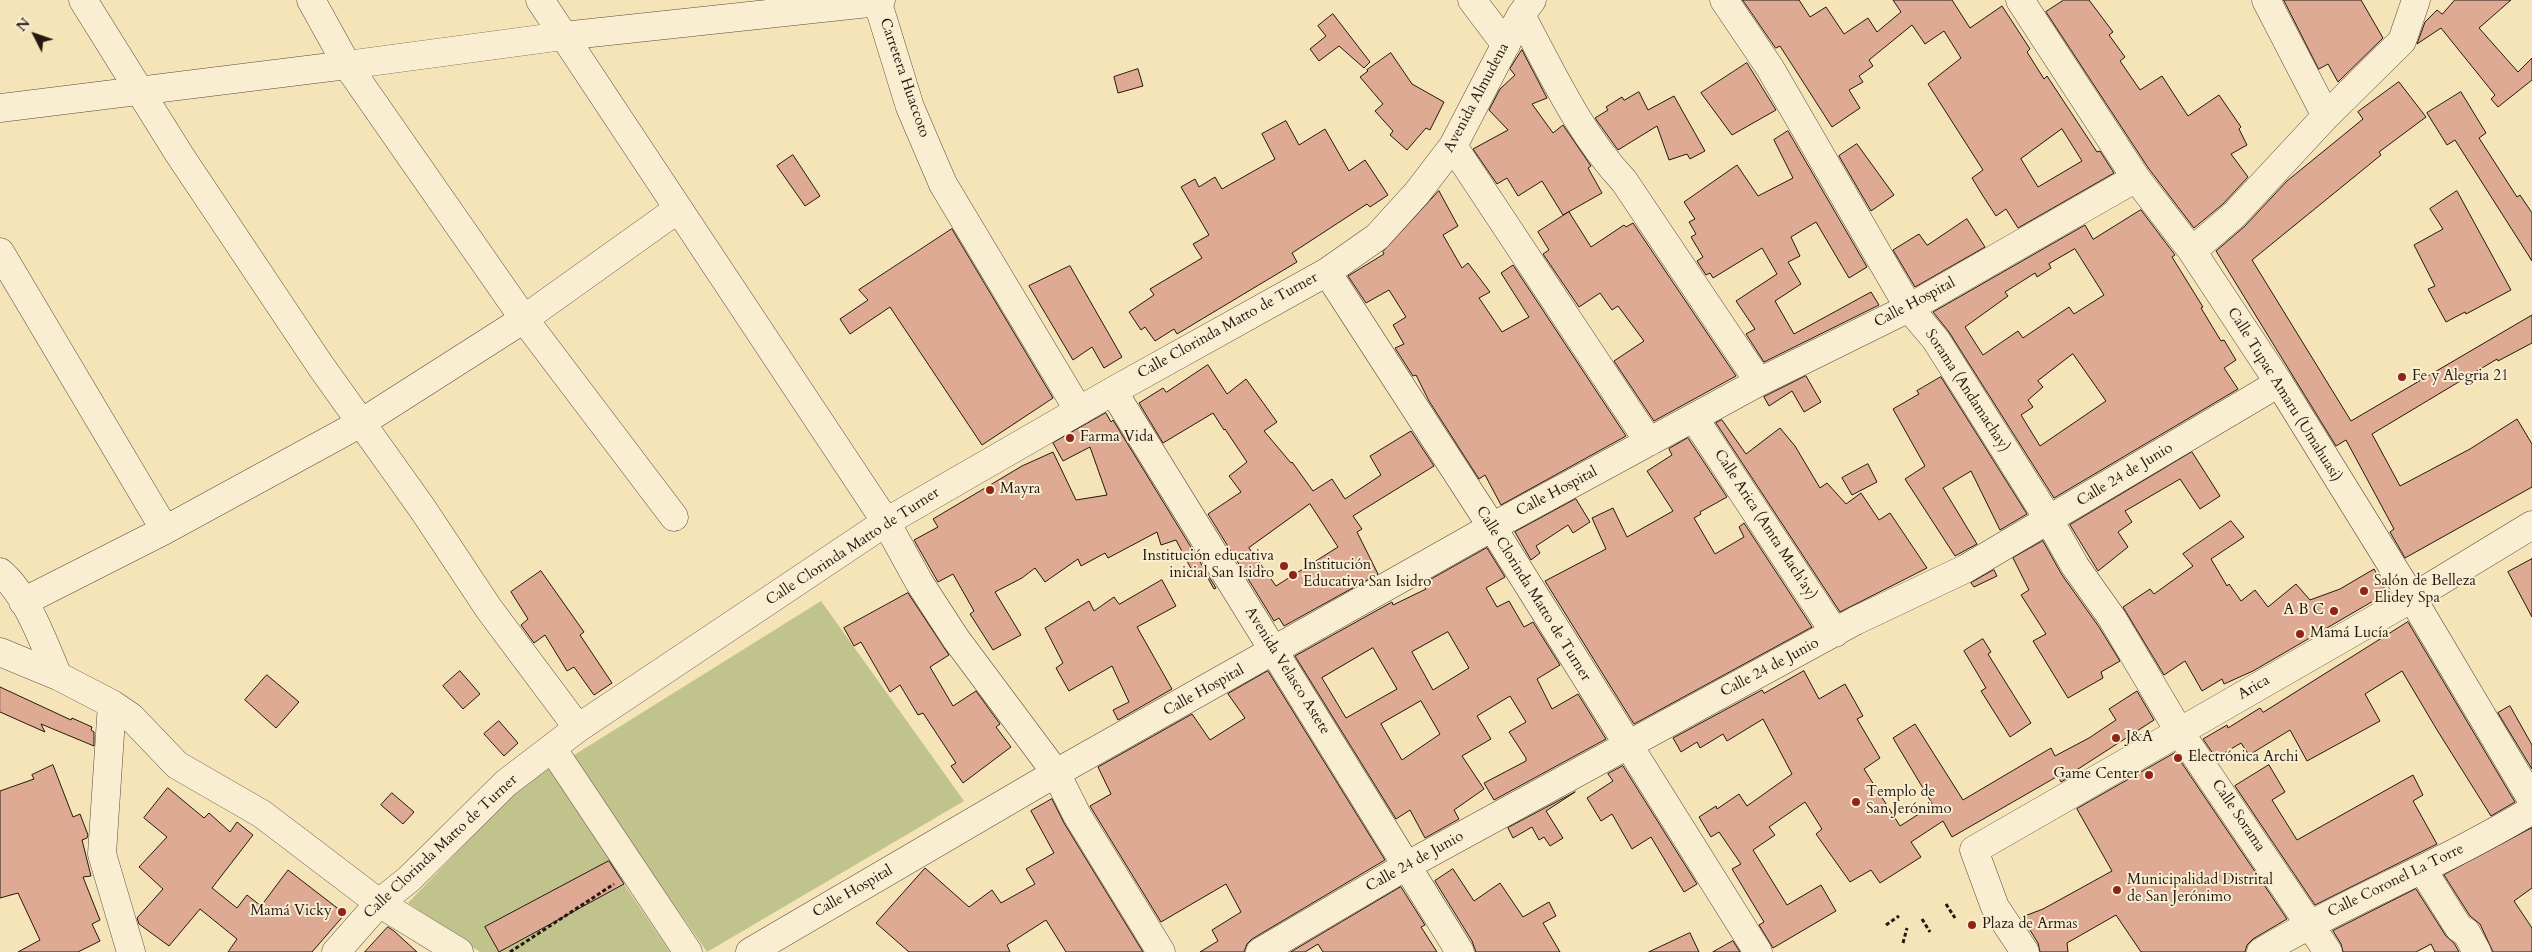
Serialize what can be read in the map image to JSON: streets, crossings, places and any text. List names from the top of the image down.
{
  "streets": {
    "street": [
      "Carretera Huaccoto",
      "Avenida Almudena",
      "Calle Hospital",
      "Calle Clorinda Matto de Turner",
      "Sorama (Andamachay)",
      "Calle Tupac Amaru (Umahuasi)",
      "Calle 24 de Junio",
      "Calle Arica (Amta Mach'ay)",
      "Avenida Velasco Astete",
      "Arica",
      "Calle Sorama",
      "Calle Coronel La Torre"
    ]
  },
  "crossings": [
    ["Carretera Huaccoto", "Calle Clorinda Matto de Turner"],
    ["Avenida Almudena", "Calle Clorinda Matto de Turner"],
    ["Calle Hospital", "Calle Clorinda Matto de Turner"],
    ["Calle Hospital", "Sorama (Andamachay)"],
    ["Calle Hospital", "Calle Tupac Amaru (Umahuasi)"],
    ["Calle Hospital", "Calle Arica (Amta Mach'ay)"],
    ["Calle Hospital", "Avenida Velasco Astete"],
    ["Calle Clorinda Matto de Turner", "Calle 24 de Junio"],
    ["Calle Clorinda Matto de Turner", "Avenida Velasco Astete"],
    ["Sorama (Andamachay)", "Calle 24 de Junio"],
    ["Sorama (Andamachay)", "Arica"],
    ["Sorama (Andamachay)", "Calle Sorama"],
    ["Calle Tupac Amaru (Umahuasi)", "Calle 24 de Junio"],
    ["Calle Tupac Amaru (Umahuasi)", "Arica"],
    ["Calle 24 de Junio", "Calle Arica (Amta Mach'ay)"],
    ["Calle 24 de Junio", "Avenida Velasco Astete"],
    ["Arica", "Calle Sorama"],
    ["Calle Sorama", "Calle Coronel La Torre"]
  ],
  "places": [
    "Fe y Alegria 21",
    "Farma Vida",
    "Mayra",
    "Institución educativa inicial San Isidro",
    "Institución Educativa San Isidro",
    "Salón de Belleza Elidey Spa",
    "A B C",
    "Mamá Lucía",
    "J&A",
    "Electrónica Archi",
    "Game Center",
    "Templo de San Jerónimo",
    "Municipalidad Distrital de San Jerónimo",
    "Mamá Vicky",
    "Plaza de Armas"
  ],
  "north": "top left"
}
